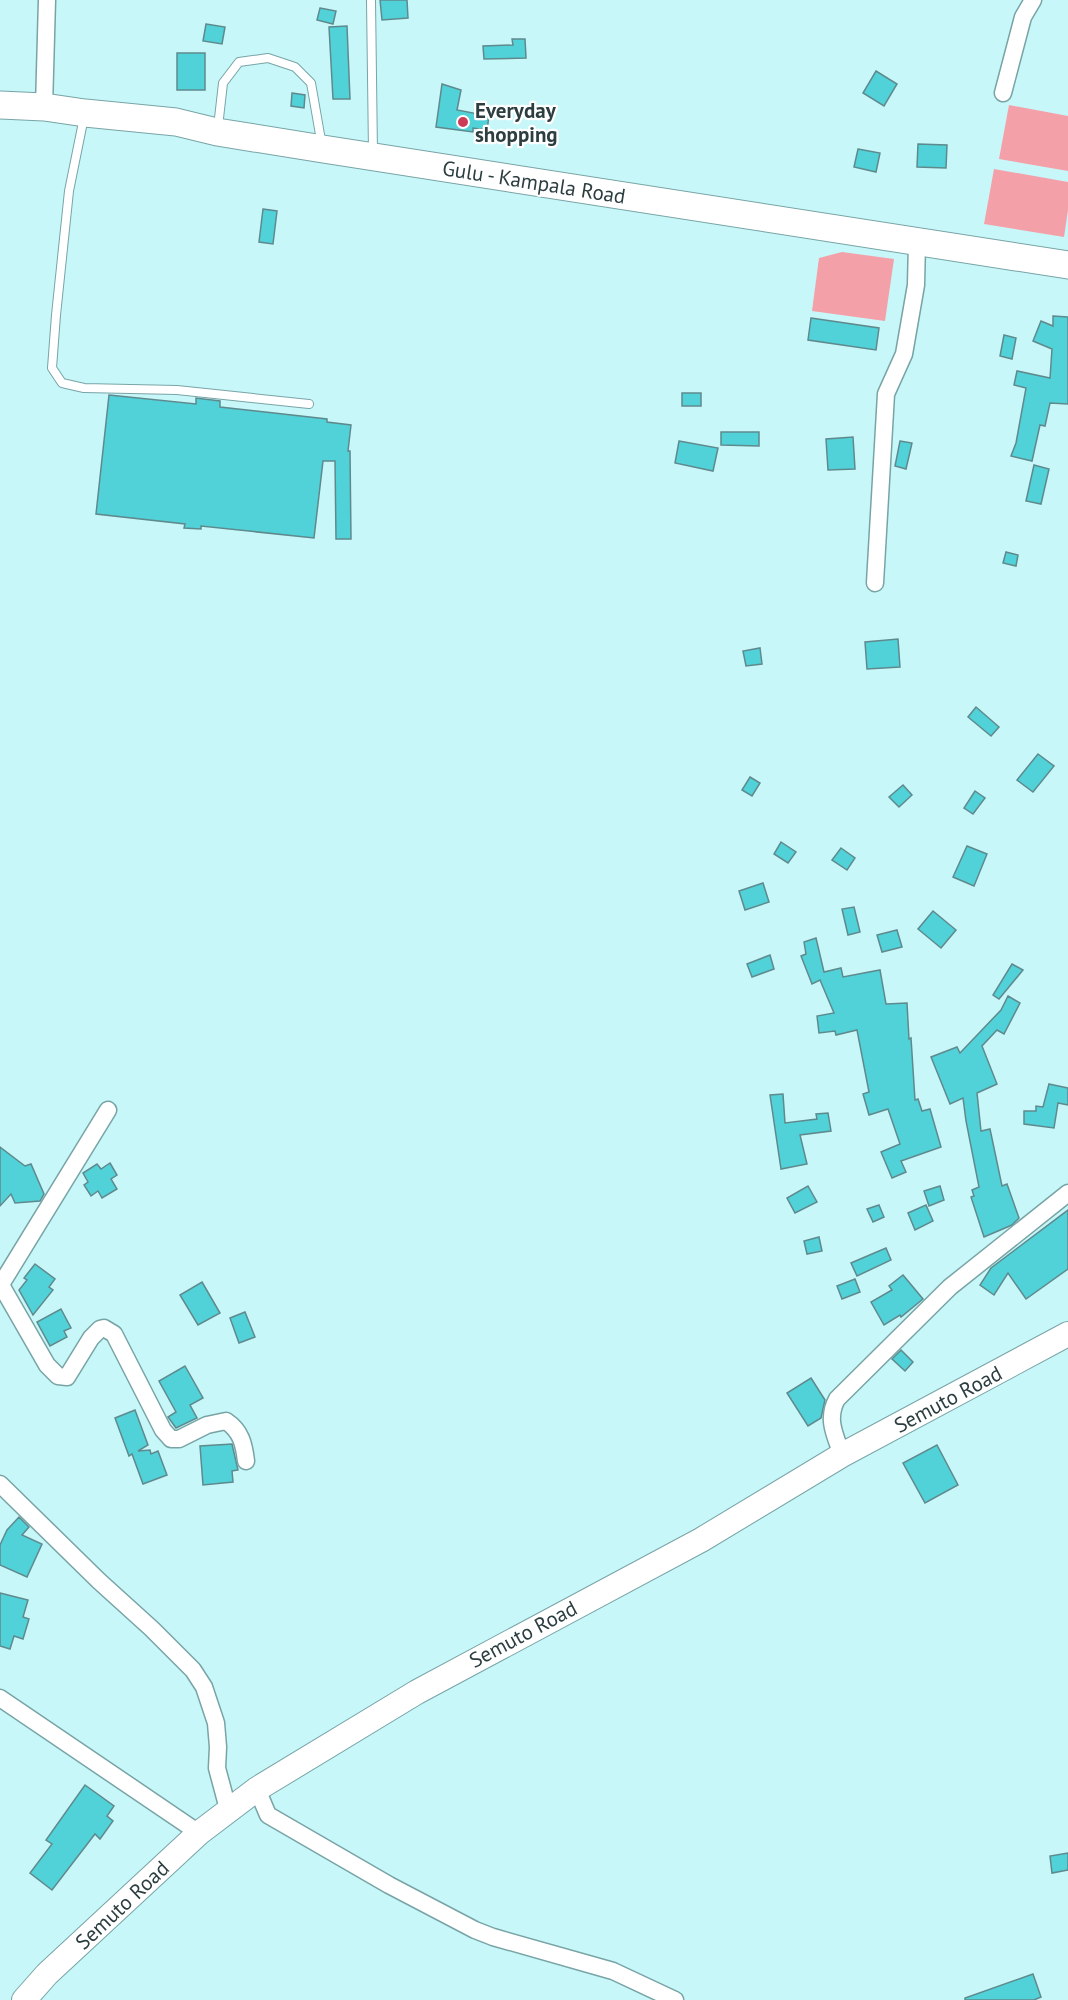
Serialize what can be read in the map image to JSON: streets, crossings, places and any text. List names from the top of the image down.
{
  "streets": {
    "main road": ["Gulu - Kampala Road", "Semuto Road"]
  },
  "places": ["Everyday shopping"]
}
